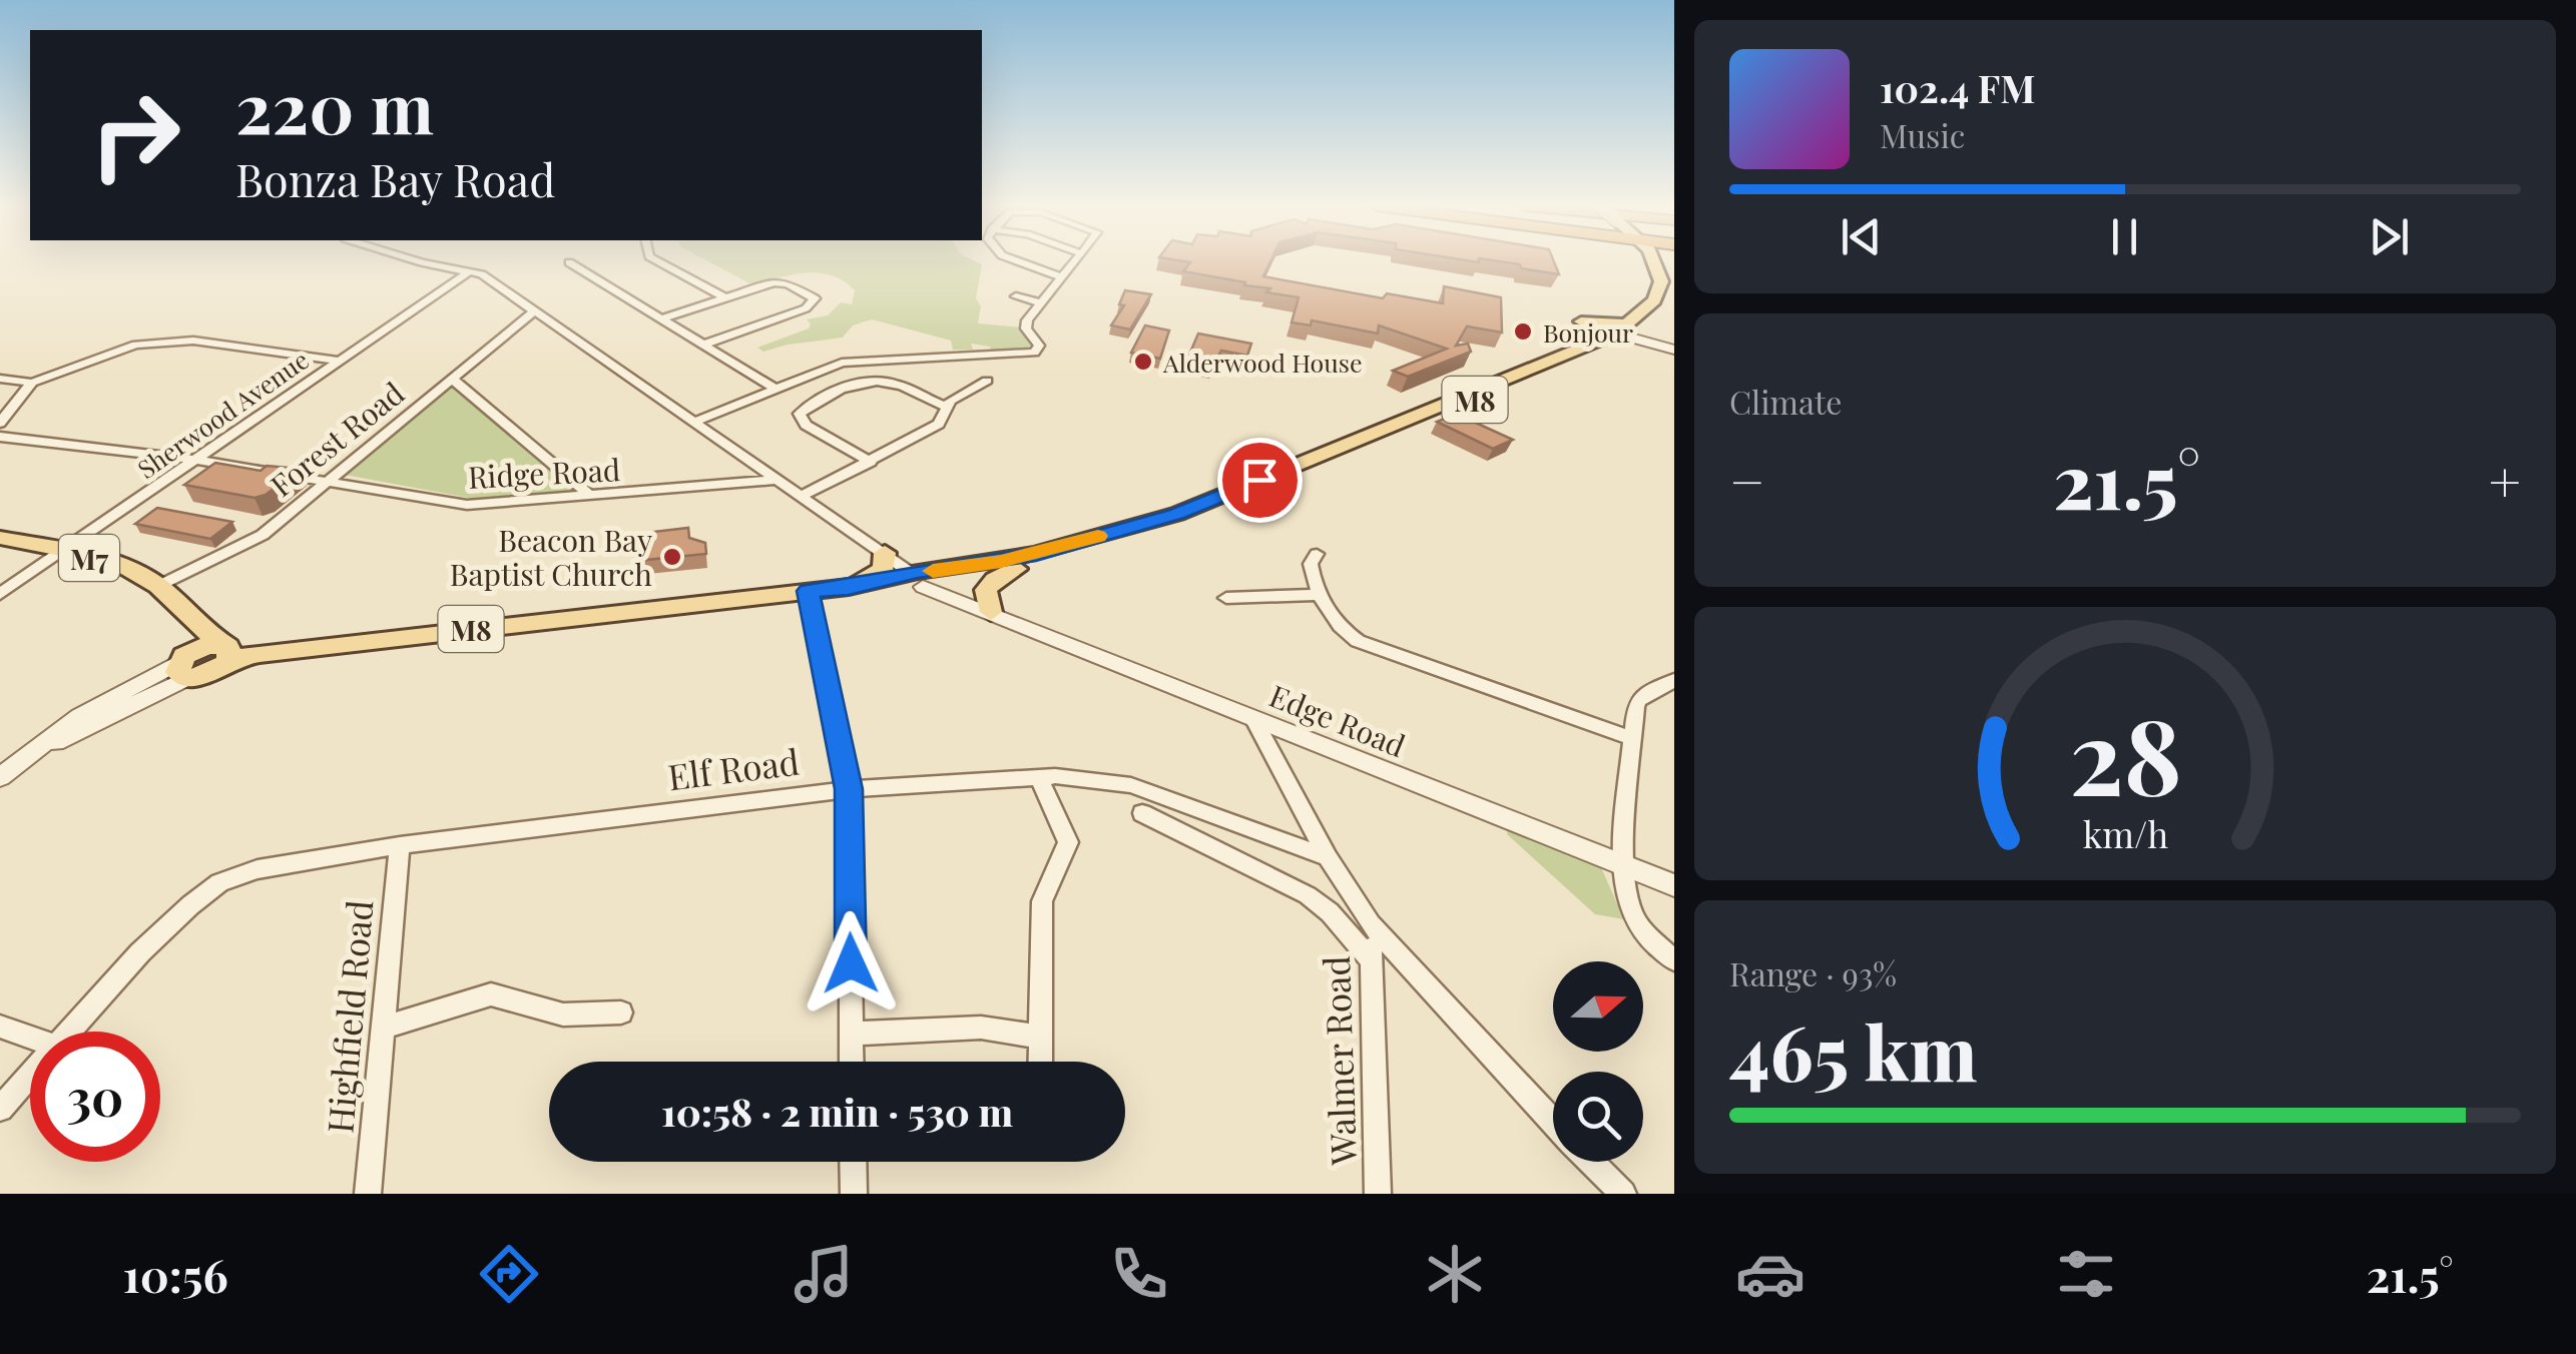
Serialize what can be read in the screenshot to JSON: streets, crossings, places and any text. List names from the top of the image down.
{
  "streets": {
    "main road": ["M8", "M7"],
    "street": [
      "Sherwood Avenue",
      "Forest Road",
      "Ridge Road",
      "Edge Road",
      "Elf Road",
      "Highfield Road",
      "Walmer Road"
    ]
  },
  "crossings": [
    ["M8", "Edge Road"],
    ["Sherwood Avenue", "Ridge Road"],
    ["Sherwood Avenue", "M7"],
    ["Sherwood Avenue", "Edge Road"],
    ["Forest Road", "Ridge Road"],
    ["Forest Road", "M7"],
    ["Forest Road", "Edge Road"],
    ["Ridge Road", "Edge Road"],
    ["Elf Road", "Highfield Road"]
  ],
  "places": ["Bonjour", "Alderwood House", "Beacon Bay Baptist Church"],
  "north": "right",
  "page": {
    "turn": ["220 m", "Bonza Bay Road"],
    "song": ["102.4 FM", "Music"],
    "tile": [
      "Climate",
      ["Range · 93%", "465 km"]
    ],
    "heat": ["−", "21.5°", "+"],
    "limit": "30",
    "trip": "10:58 · 2 min · 530 m",
    "tabs": ["10:56", "21.5°"],
    "gauge": ["28", "km/h"]
  }
}
